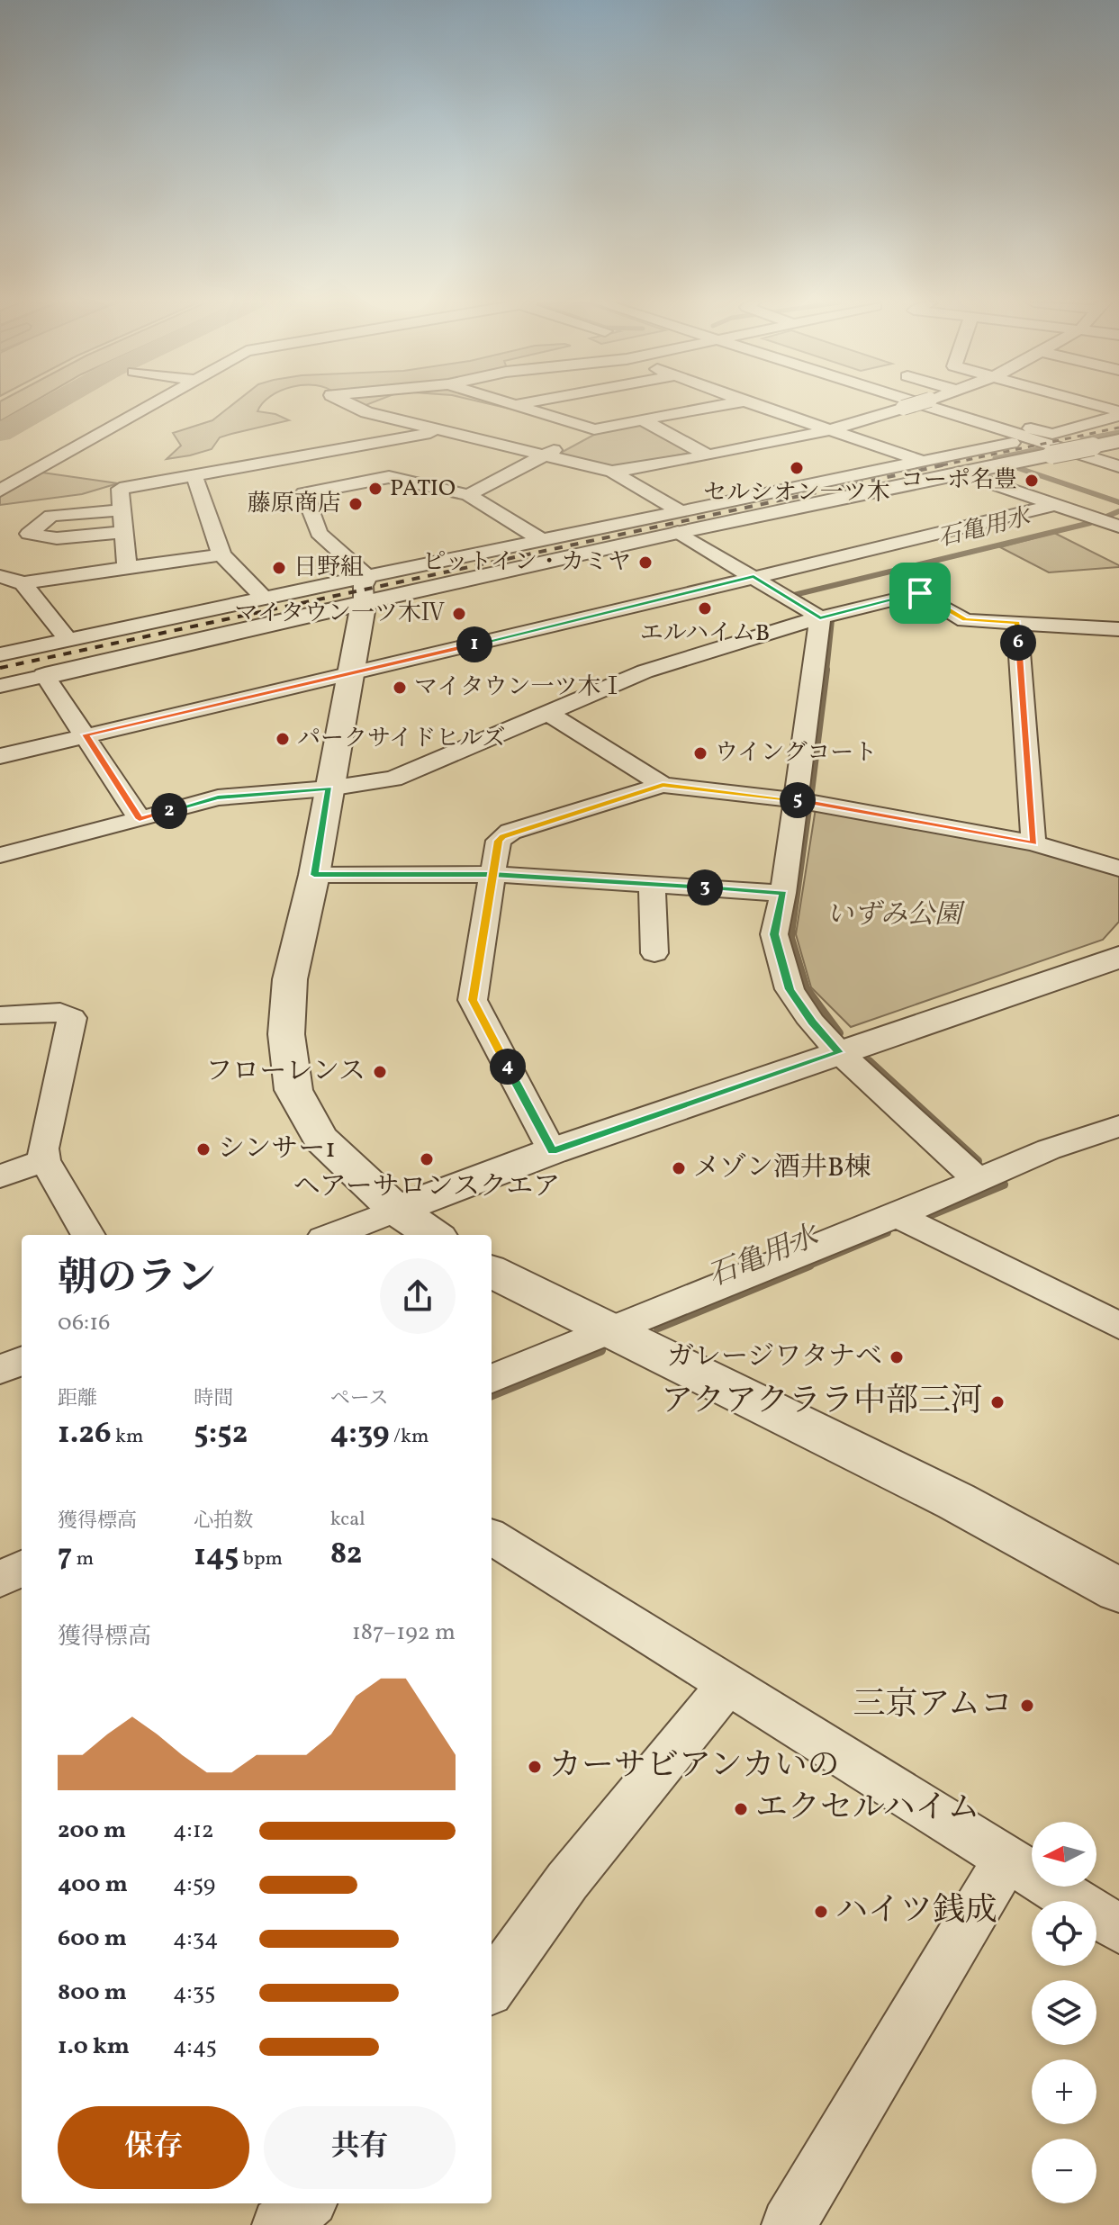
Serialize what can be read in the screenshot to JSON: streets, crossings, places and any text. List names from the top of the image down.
{
  "water": ["石亀用水"],
  "parks": ["いずみ公園"],
  "places": [
    "セルシオン一ツ木",
    "コーポ名豊",
    "PATIO",
    "藤原商店",
    "ピットイン・カミヤ",
    "日野組",
    "エルハイムB",
    "マイタウン一ツ木Ⅳ",
    "マイタウン一ツ木Ⅰ",
    "パークサイドヒルズ",
    "ウイングコート",
    "フローレンス",
    "シンサー1",
    "ヘアーサロンスクエア",
    "メゾン酒井B棟",
    "ガレージワタナベ",
    "アクアクララ中部三河",
    "三京アムコ",
    "カーサビアンカいの",
    "エクセルハイム",
    "ハイツ銭成"
  ],
  "north": "left",
  "page": {
    "pins": [
      "6",
      "1",
      "5",
      "2",
      "3",
      "4"
    ],
    "heading": ["朝のラン", "06:16"],
    "stats": [
      ["距離", "1.26 km"],
      ["時間", "5:52"],
      ["ペース", "4:39 /km"],
      ["獲得標高", "7 m"],
      ["心拍数", "145 bpm"],
      ["kcal", "82"]
    ],
    "chart": ["獲得標高", "187–192 m"],
    "list": [
      {
        "name": "200 m",
        "note": "4:12"
      },
      {
        "name": "400 m",
        "note": "4:59"
      },
      {
        "name": "600 m",
        "note": "4:34"
      },
      {
        "name": "800 m",
        "note": "4:35"
      },
      {
        "name": "1.0 km",
        "note": "4:45"
      }
    ],
    "map_buttons": ["+", "−"],
    "buttons": ["保存", "共有"]
  }
}
